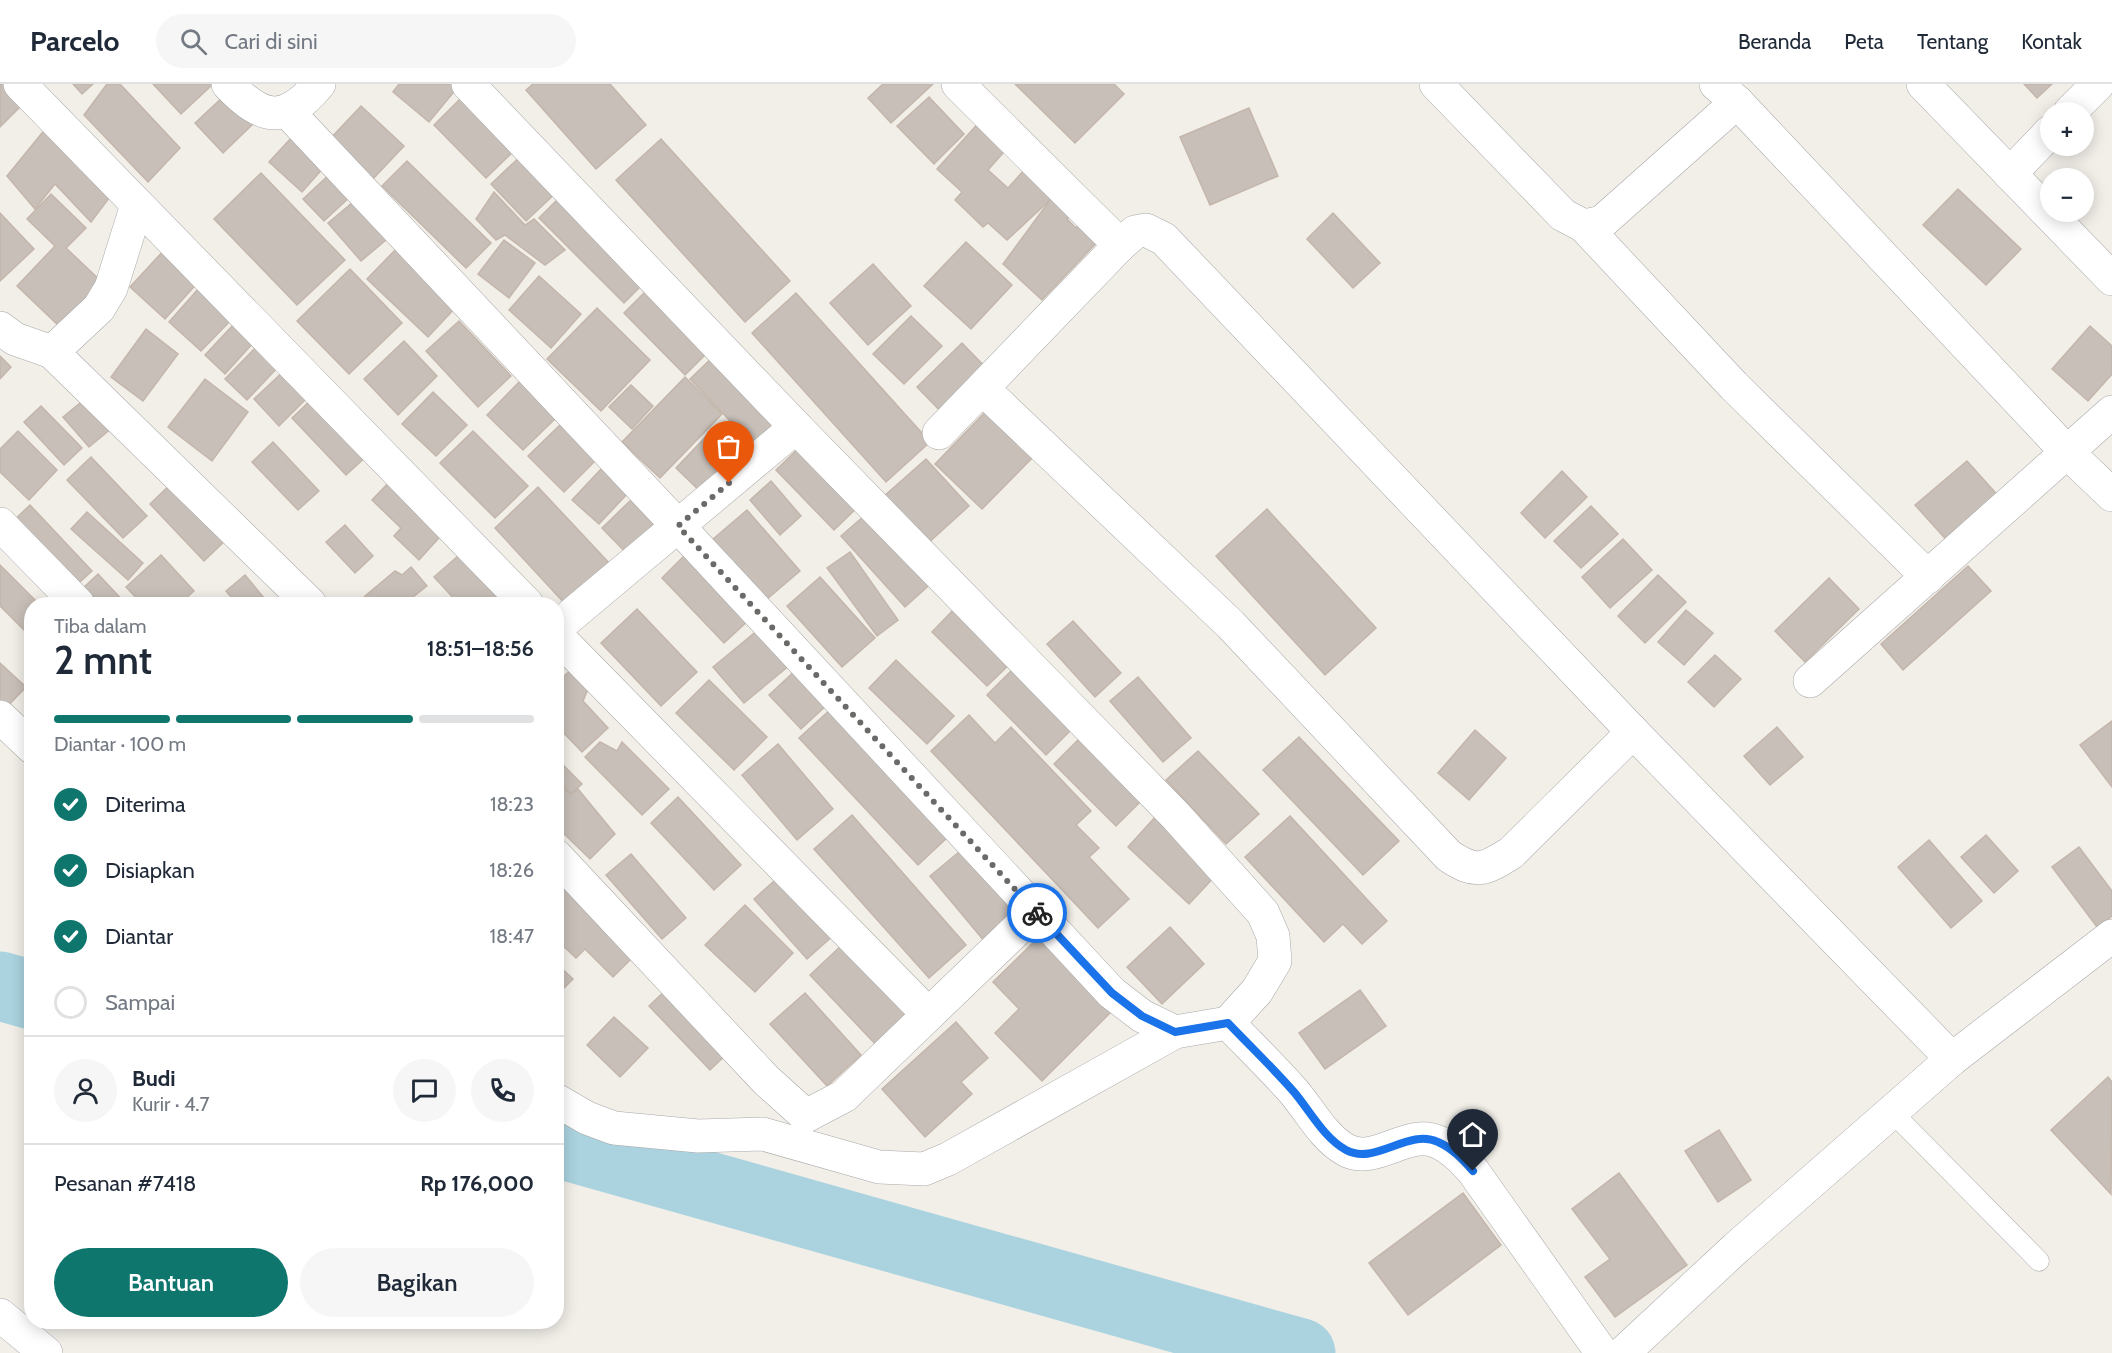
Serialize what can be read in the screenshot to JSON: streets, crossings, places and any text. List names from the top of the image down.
{
  "page": {
    "header": "Parcelo",
    "search": "Cari di sini",
    "nav": [
      "Beranda",
      "Peta",
      "Tentang",
      "Kontak"
    ],
    "map_buttons": ["+", "−"],
    "heading": ["2 mnt", "Tiba dalam", "18:51–18:56"],
    "panel": [
      "Budi",
      "Kurir · 4.7",
      "Pesanan #7418",
      "Rp 176,000"
    ],
    "bar": "Diantar · 100 m",
    "list": [
      ["Diterima", "18:23"],
      ["Disiapkan", "18:26"],
      ["Diantar", "18:47"],
      "Sampai"
    ],
    "buttons": ["Bantuan", "Bagikan"]
  }
}
